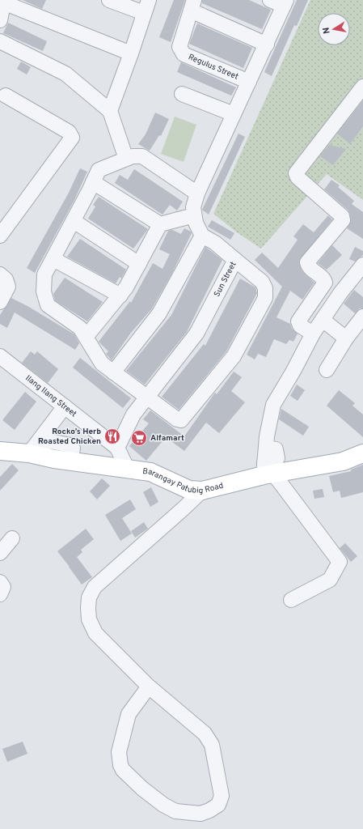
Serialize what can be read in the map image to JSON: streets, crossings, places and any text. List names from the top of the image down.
{
  "streets": {
    "main road": ["Barangay Patubig Road"],
    "street": ["Regulus Street", "Sun Street", "Ilang Ilang Street"]
  },
  "crossings": [
    ["Sun Street", "Ilang Ilang Street"]
  ],
  "places": {
    "restaurant": ["Rocko’s Herb Roasted Chicken"],
    "supermarket": ["Alfamart"]
  },
  "north": "left"
}
